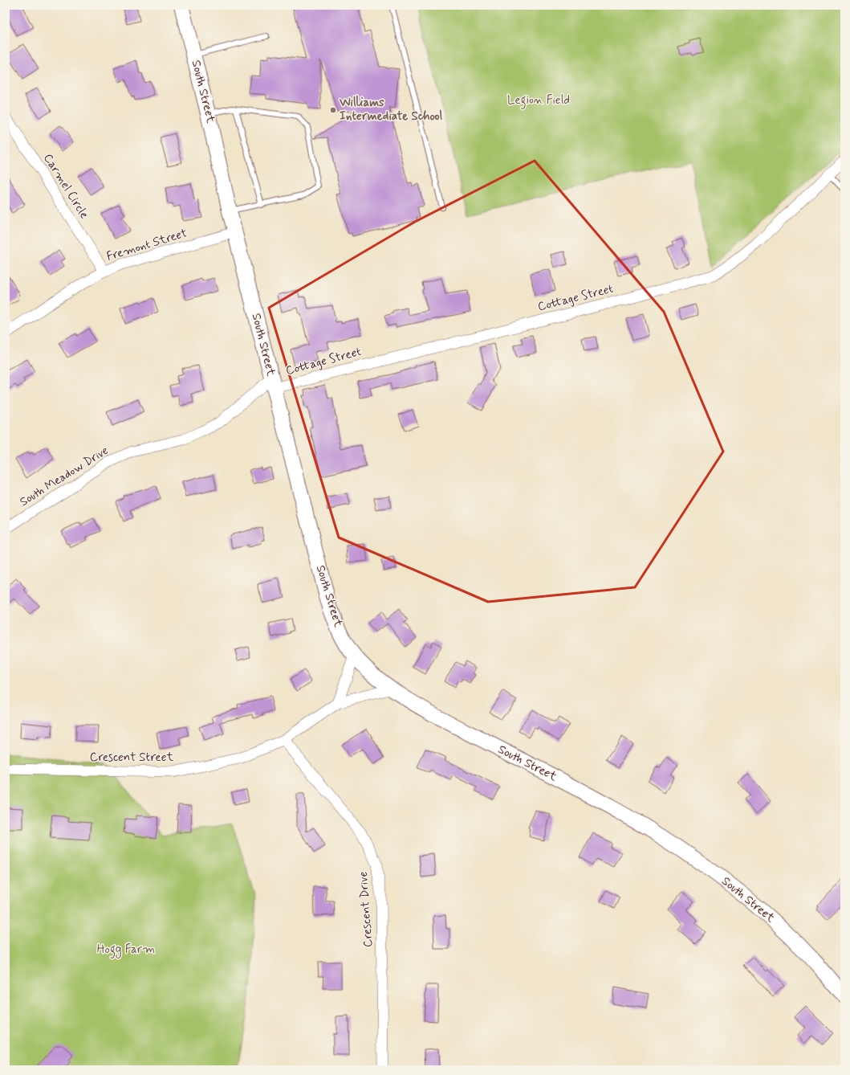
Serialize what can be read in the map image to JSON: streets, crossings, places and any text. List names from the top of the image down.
{
  "streets": {
    "street": [
      "South Street",
      "Carmel Circle",
      "Fremont Street",
      "Cottage Street",
      "South Meadow Drive",
      "Crescent Street",
      "Crescent Drive"
    ]
  },
  "crossings": [
    ["South Street", "Fremont Street"],
    ["South Street", "Cottage Street"],
    ["South Street", "South Meadow Drive"],
    ["South Street", "Crescent Street"],
    ["Carmel Circle", "Fremont Street"],
    ["Cottage Street", "South Meadow Drive"],
    ["Crescent Street", "Crescent Drive"]
  ],
  "parks": ["Legion Field", "Hogg Farm"],
  "places": ["Williams Intermediate School"]
}
